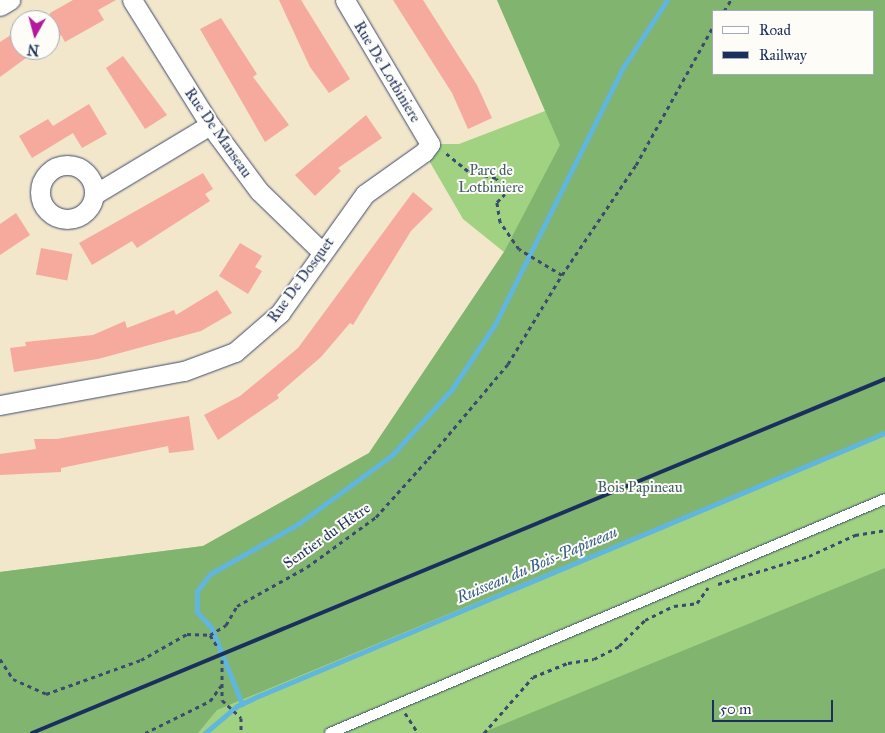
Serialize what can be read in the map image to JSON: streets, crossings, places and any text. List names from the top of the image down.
{
  "streets": {
    "street": ["Rue De Lotbiniere", "Rue De Manseau", "Rue De Dosquet"],
    "path": ["Sentier du Hêtre"]
  },
  "crossings": [
    ["Rue De Lotbiniere", "Rue De Dosquet"],
    ["Rue De Manseau", "Rue De Dosquet"]
  ],
  "water": ["Ruisseau du Bois-Papineau"],
  "parks": ["Parc de Lotbiniere", "Bois Papineau"],
  "legend": ["Road", "Railway"],
  "scale_bar": "50 m",
  "north": "bottom"
}
